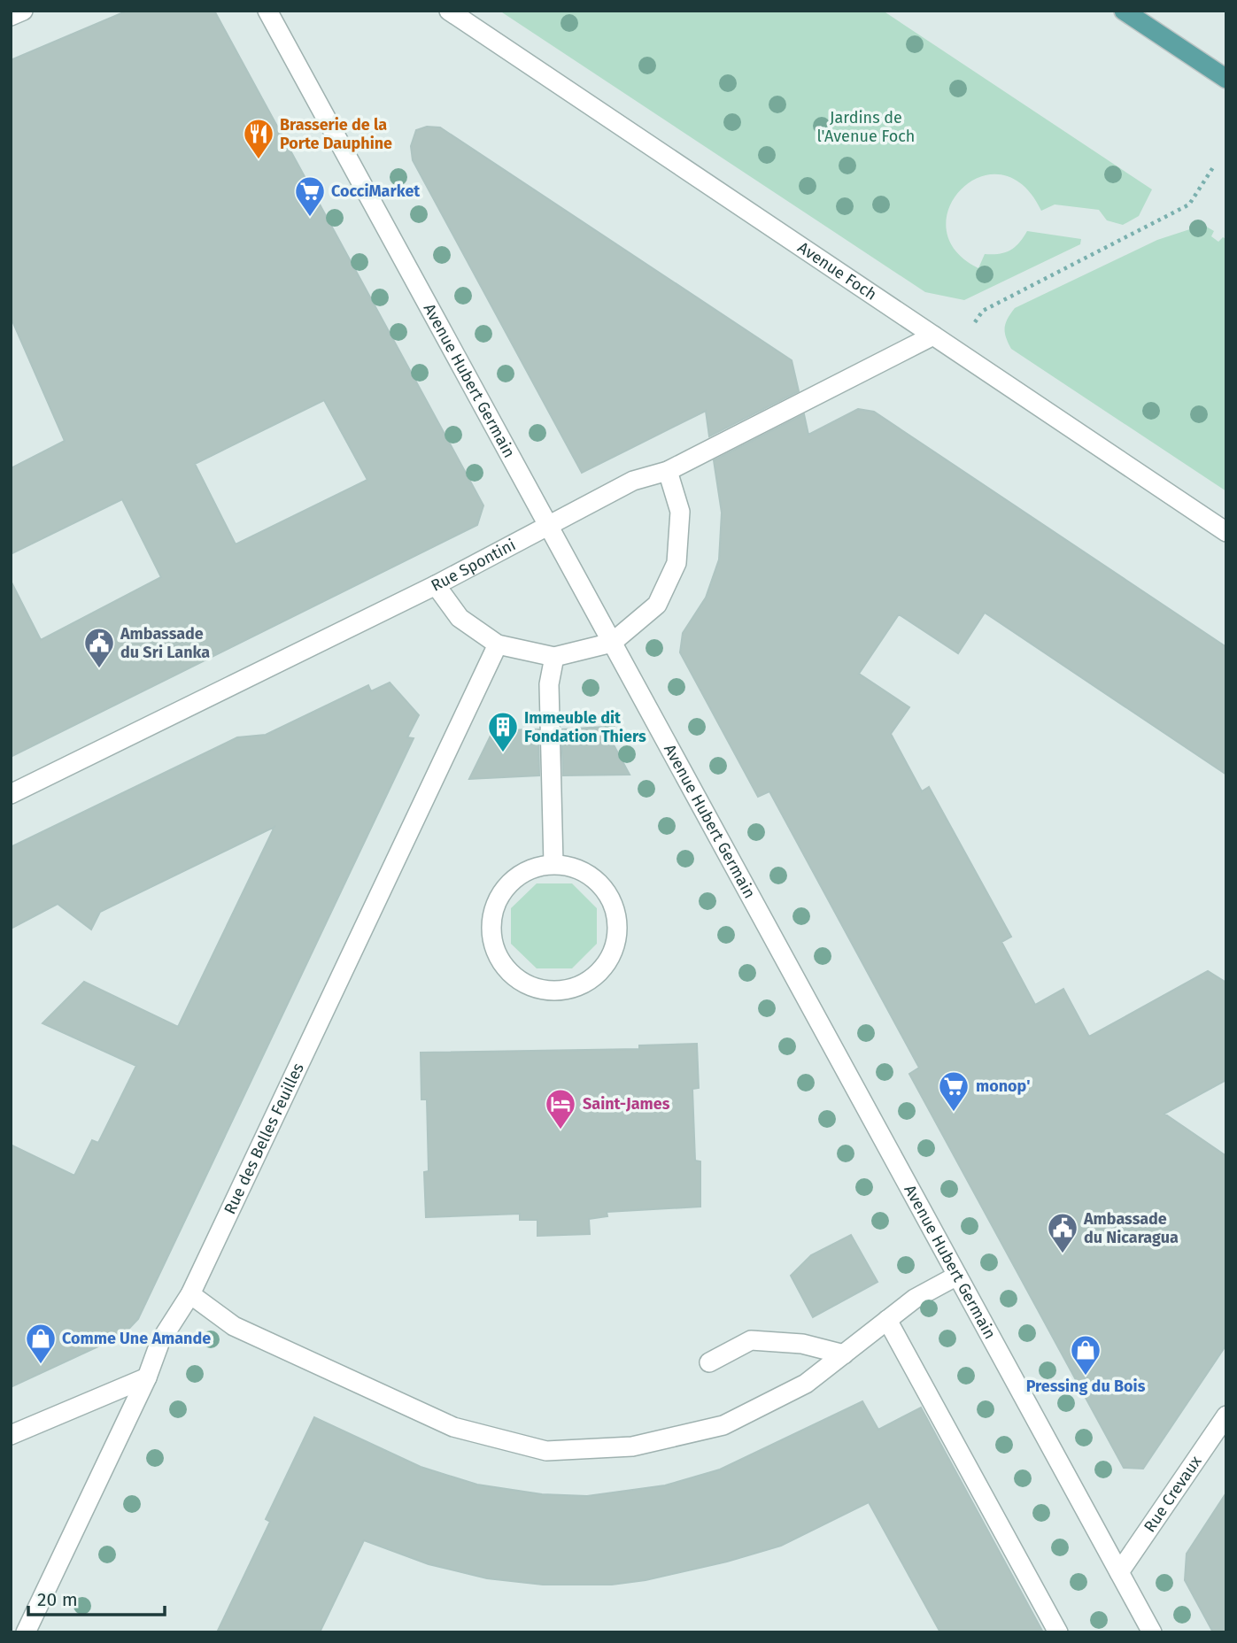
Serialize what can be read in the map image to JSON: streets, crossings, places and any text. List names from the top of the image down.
{
  "streets": {
    "street": [
      "Avenue Foch",
      "Avenue Hubert Germain",
      "Rue Spontini",
      "Rue des Belles Feuilles",
      "Rue Crevaux"
    ]
  },
  "crossings": [
    ["Avenue Foch", "Rue Spontini"],
    ["Avenue Hubert Germain", "Rue Spontini"],
    ["Avenue Hubert Germain", "Rue Crevaux"]
  ],
  "parks": ["Jardins de l'Avenue Foch"],
  "places": {
    "restaurant": ["Brasserie de la Porte Dauphine"],
    "supermarket": ["CocciMarket", "monop'"],
    "public building": ["Ambassade du Sri Lanka", "Ambassade du Nicaragua"],
    "building": ["Immeuble dit Fondation Thiers"],
    "hotel": ["Saint-James"],
    "shop": ["Comme Une Amande", "Pressing du Bois"]
  },
  "scale_bar": "20 m"
}
